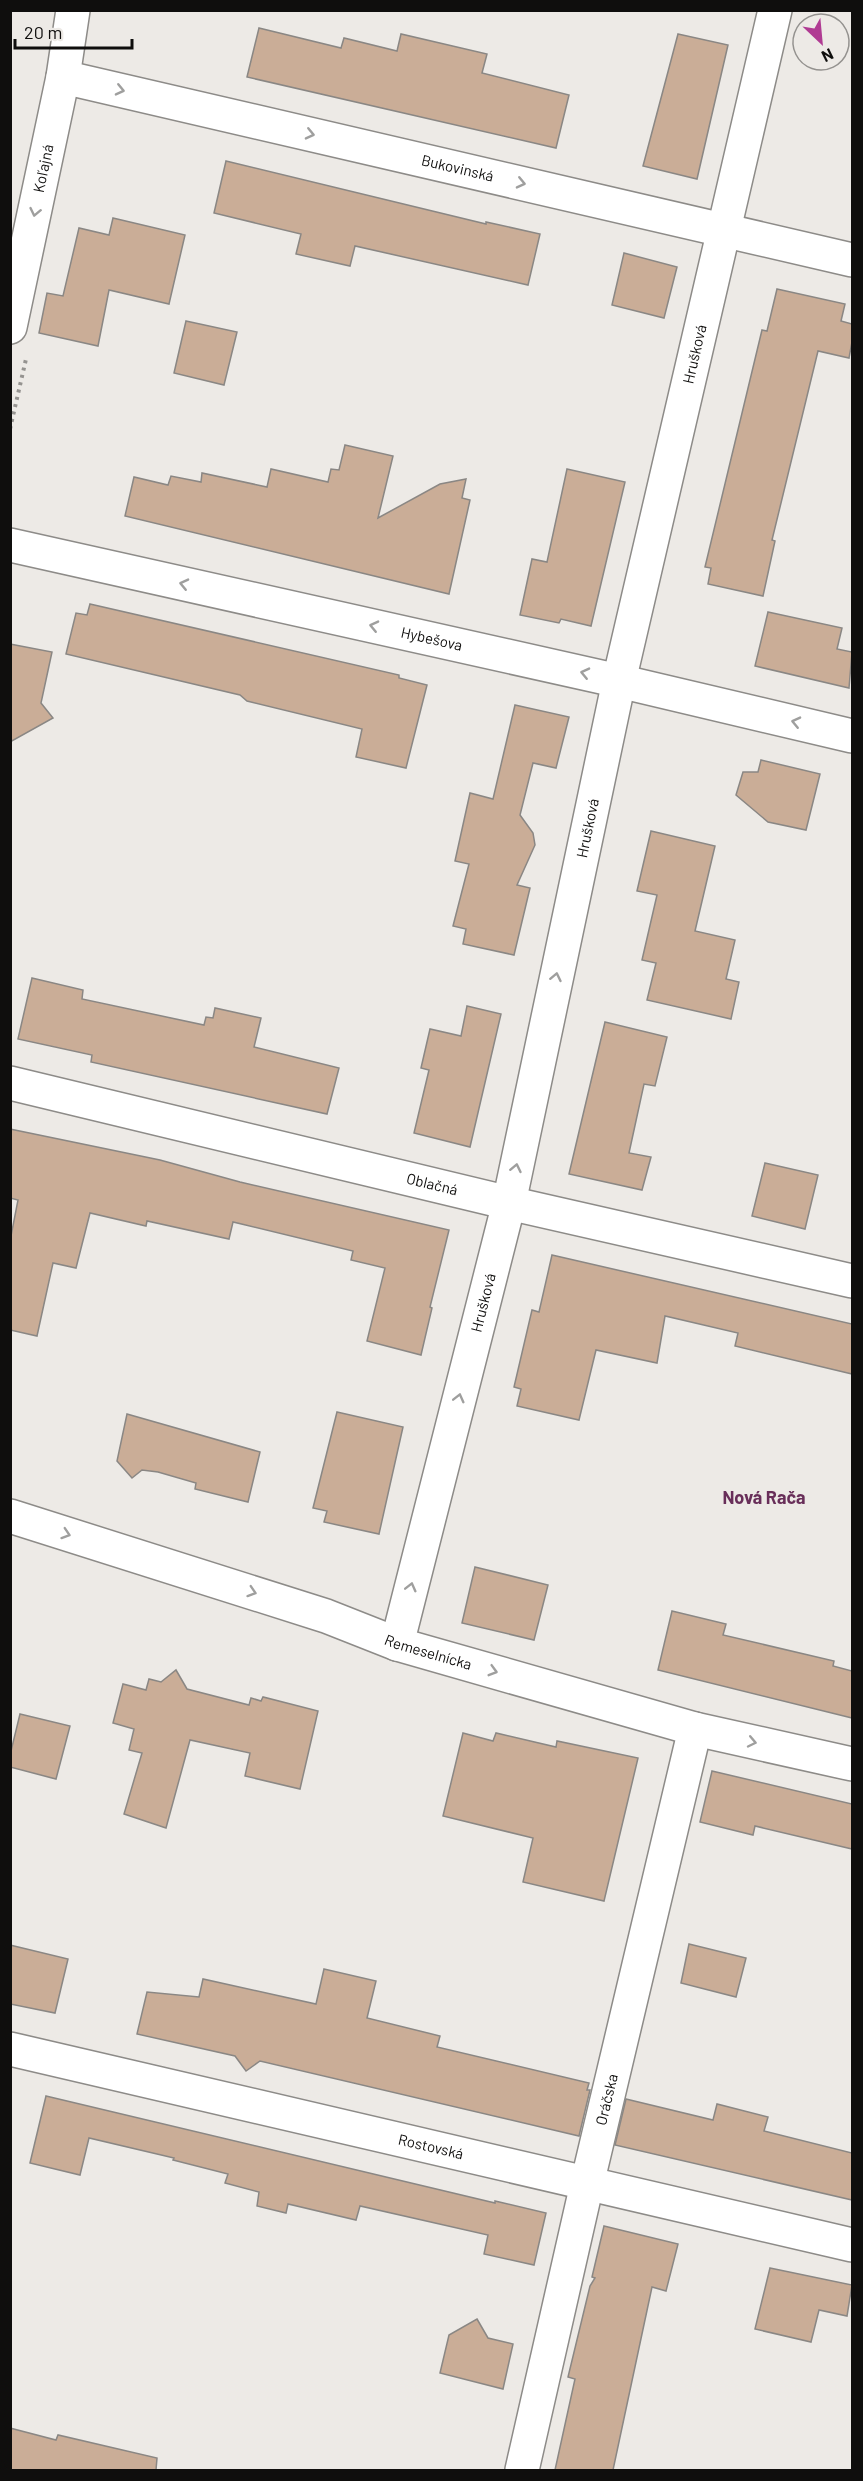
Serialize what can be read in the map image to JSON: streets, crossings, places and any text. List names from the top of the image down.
{
  "streets": {
    "street": [
      "Bukovinská",
      "Koľajná",
      "Hrušková",
      "Hybešova",
      "Oblačná",
      "Remeselnícka",
      "Oráčska",
      "Rostovská"
    ]
  },
  "crossings": [
    ["Bukovinská", "Koľajná"],
    ["Bukovinská", "Hrušková"],
    ["Hrušková", "Hybešova"],
    ["Hrušková", "Oblačná"],
    ["Hrušková", "Remeselnícka"],
    ["Remeselnícka", "Oráčska"],
    ["Oráčska", "Rostovská"]
  ],
  "one_way": [
    "Bukovinská",
    "Koľajná",
    "Hrušková",
    "Hybešova",
    "Remeselnícka"
  ],
  "districts": ["Nová Rača"],
  "scale_bar": "20 m",
  "north": "bottom right"
}
